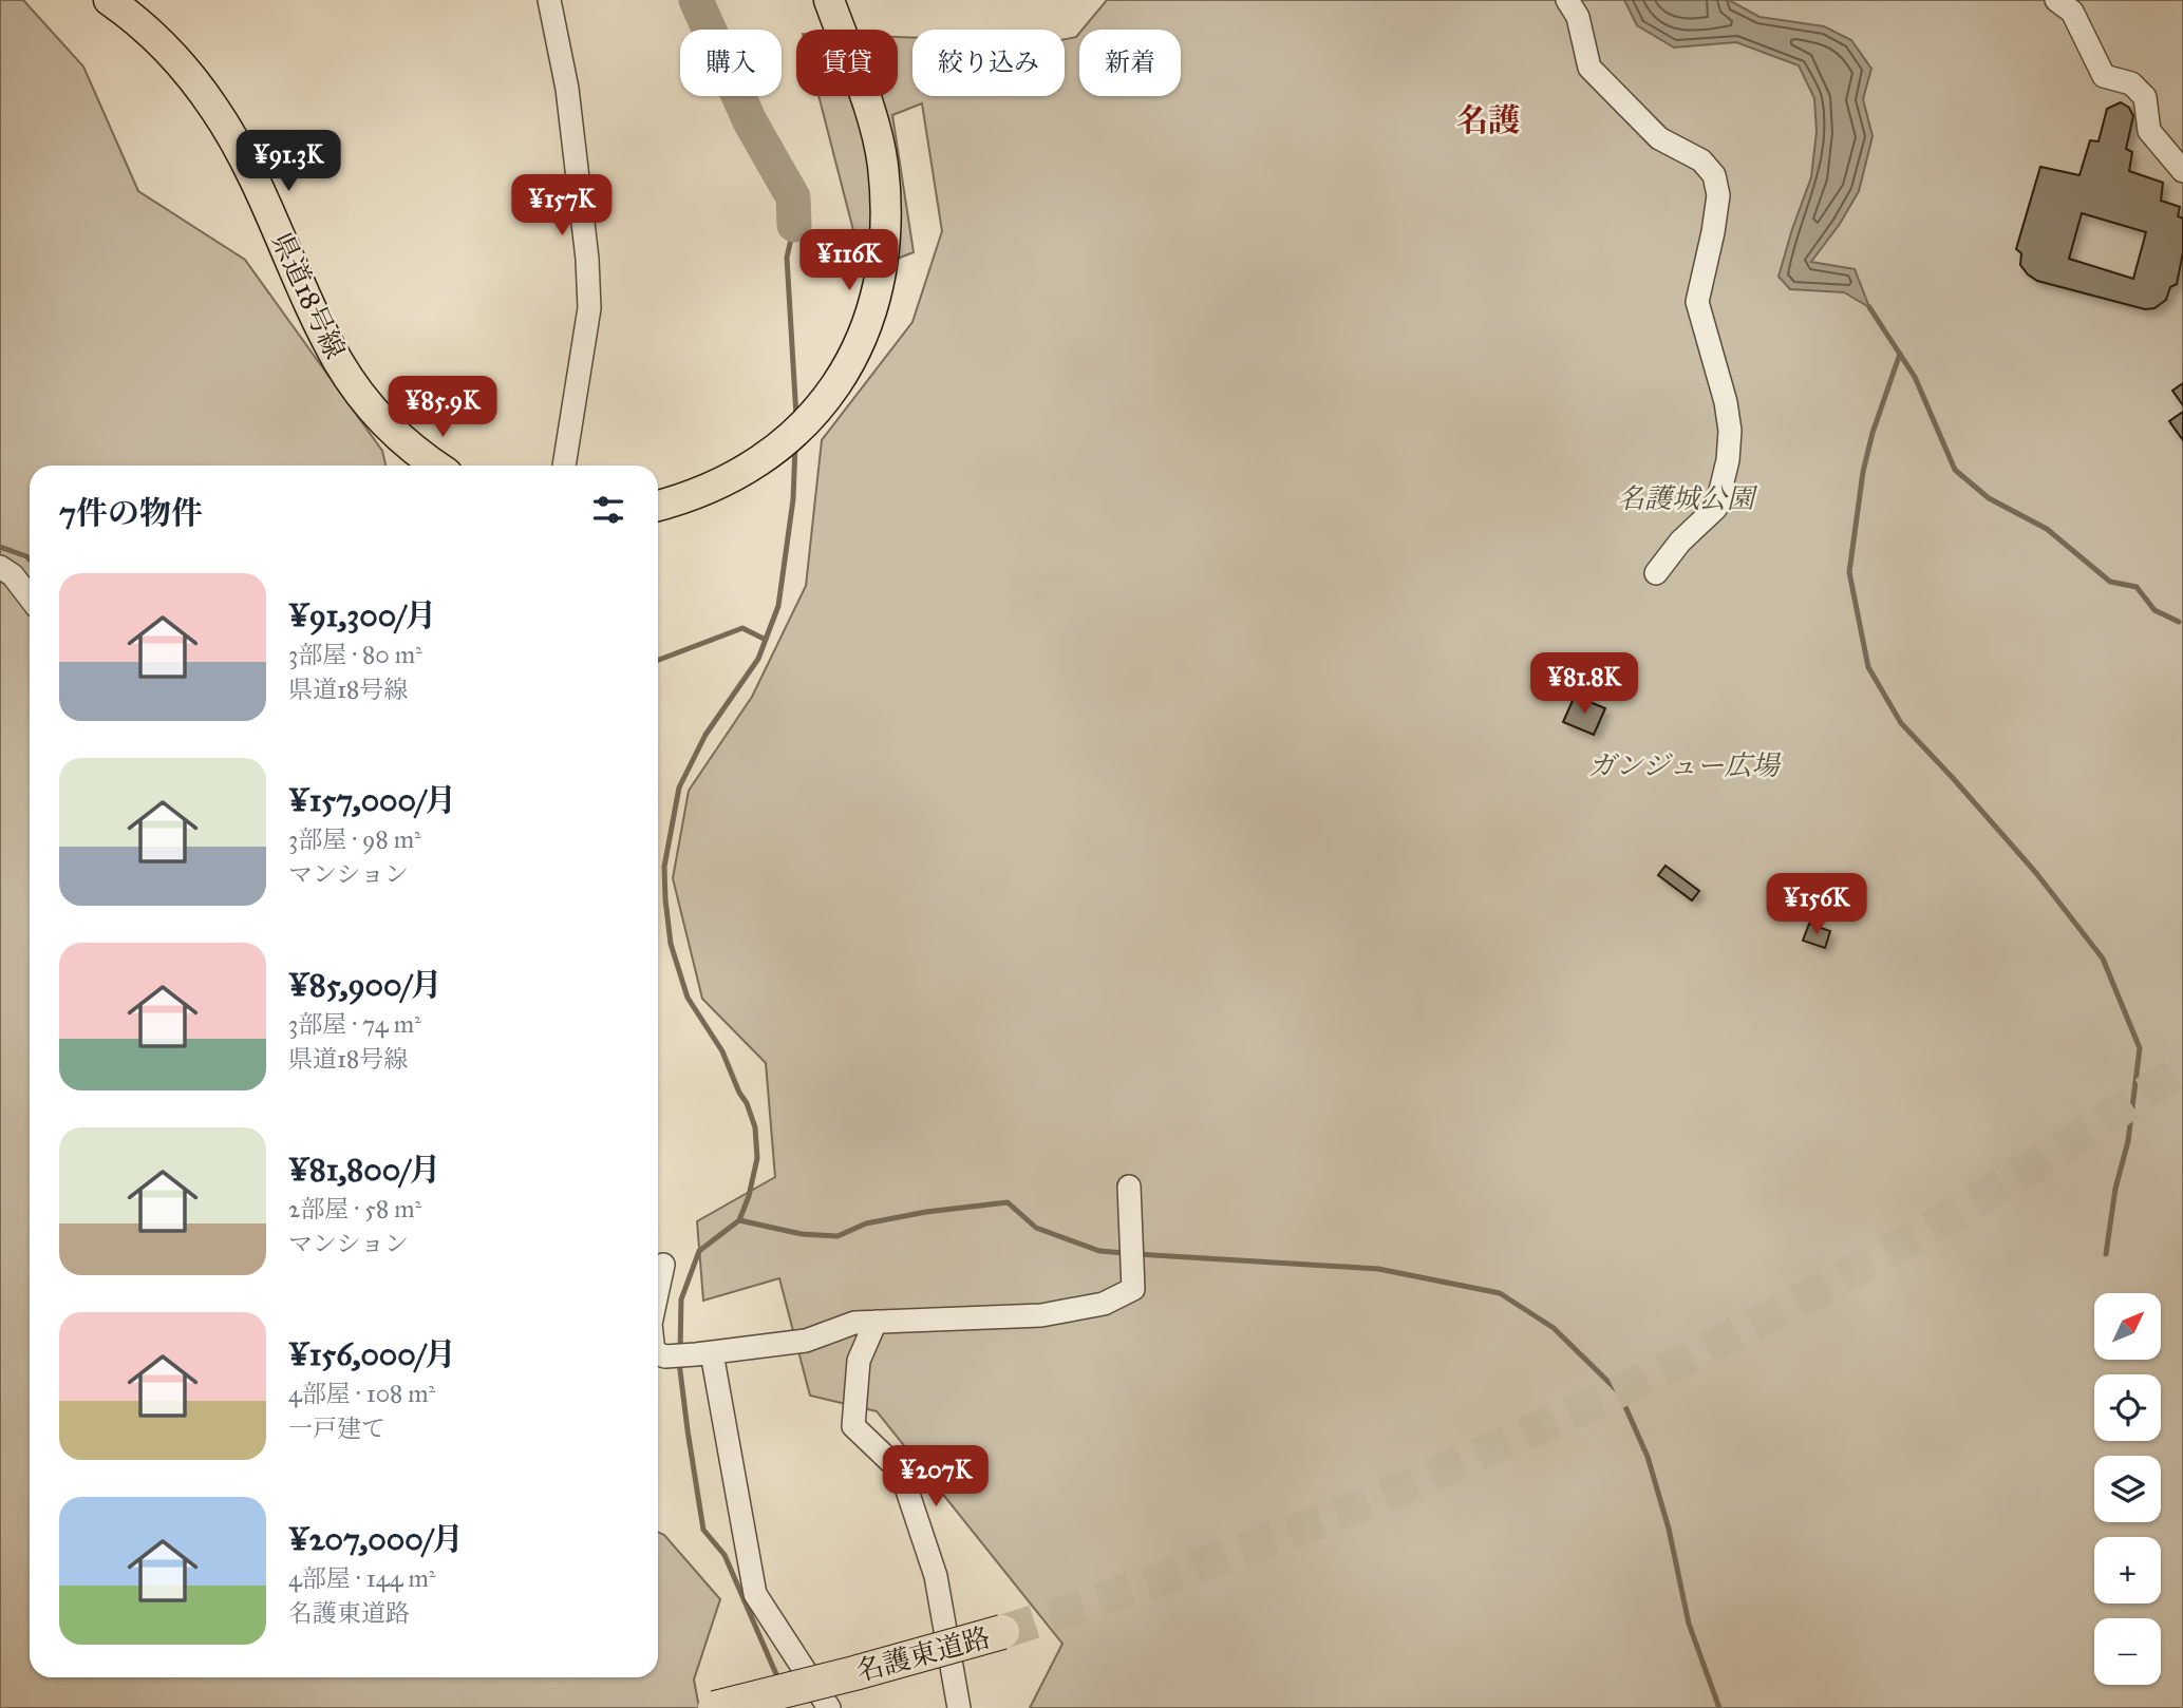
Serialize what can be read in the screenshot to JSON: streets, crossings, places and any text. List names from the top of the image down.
{
  "streets": {
    "highway": ["名護東道路"],
    "main road": ["県道18号線"]
  },
  "districts": ["名護"],
  "parks": ["名護城公園", "ガンジュー広場"],
  "north": "top right",
  "page": {
    "chip": [
      "購入",
      "賃貸",
      "絞り込み",
      "新着"
    ],
    "price": [
      "¥91.3K",
      "¥157K",
      "¥116K",
      "¥85.9K",
      "¥81.8K",
      "¥156K",
      "¥207K"
    ],
    "heading": "7件の物件",
    "list": [
      {
        "name": "¥91,300/月",
        "note": "3部屋 · 80 m² · 県道18号線"
      },
      {
        "name": "¥157,000/月",
        "note": "3部屋 · 98 m² · マンション"
      },
      {
        "name": "¥85,900/月",
        "note": "3部屋 · 74 m² · 県道18号線"
      },
      {
        "name": "¥81,800/月",
        "note": "2部屋 · 58 m² · マンション"
      },
      {
        "name": "¥156,000/月",
        "note": "4部屋 · 108 m² · 一戸建て"
      },
      {
        "name": "¥207,000/月",
        "note": "4部屋 · 144 m² · 名護東道路"
      }
    ],
    "map_buttons": ["+", "−"]
  }
}
